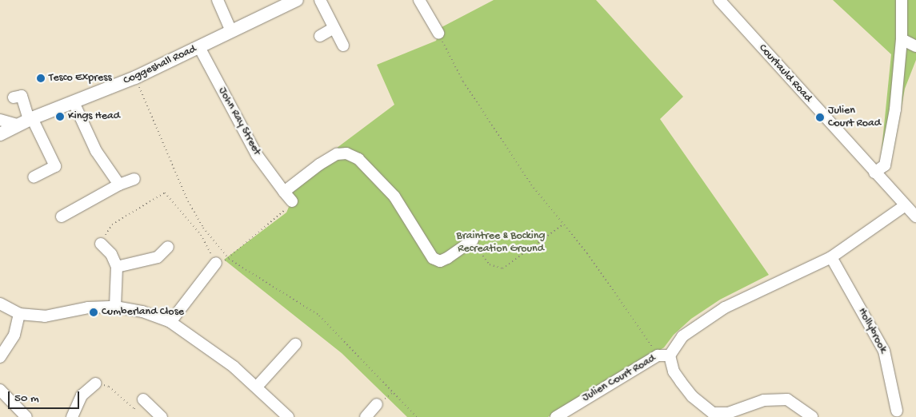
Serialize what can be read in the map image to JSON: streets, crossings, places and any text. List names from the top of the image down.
{
  "streets": {
    "main road": ["Coggeshall Road"],
    "street": [
      "Courtauld Road",
      "John Ray Street",
      "Hollybrook",
      "Julien Court Road"
    ]
  },
  "crossings": [
    ["Coggeshall Road", "John Ray Street"],
    ["Courtauld Road", "Julien Court Road"],
    ["Hollybrook", "Julien Court Road"]
  ],
  "parks": ["Braintree & Bocking Recreation Ground"],
  "places": [
    "Tesco Express",
    "Kings Head",
    "Julien Court Road",
    "Cumberland Close"
  ],
  "scale_bar": "50 m"
}
